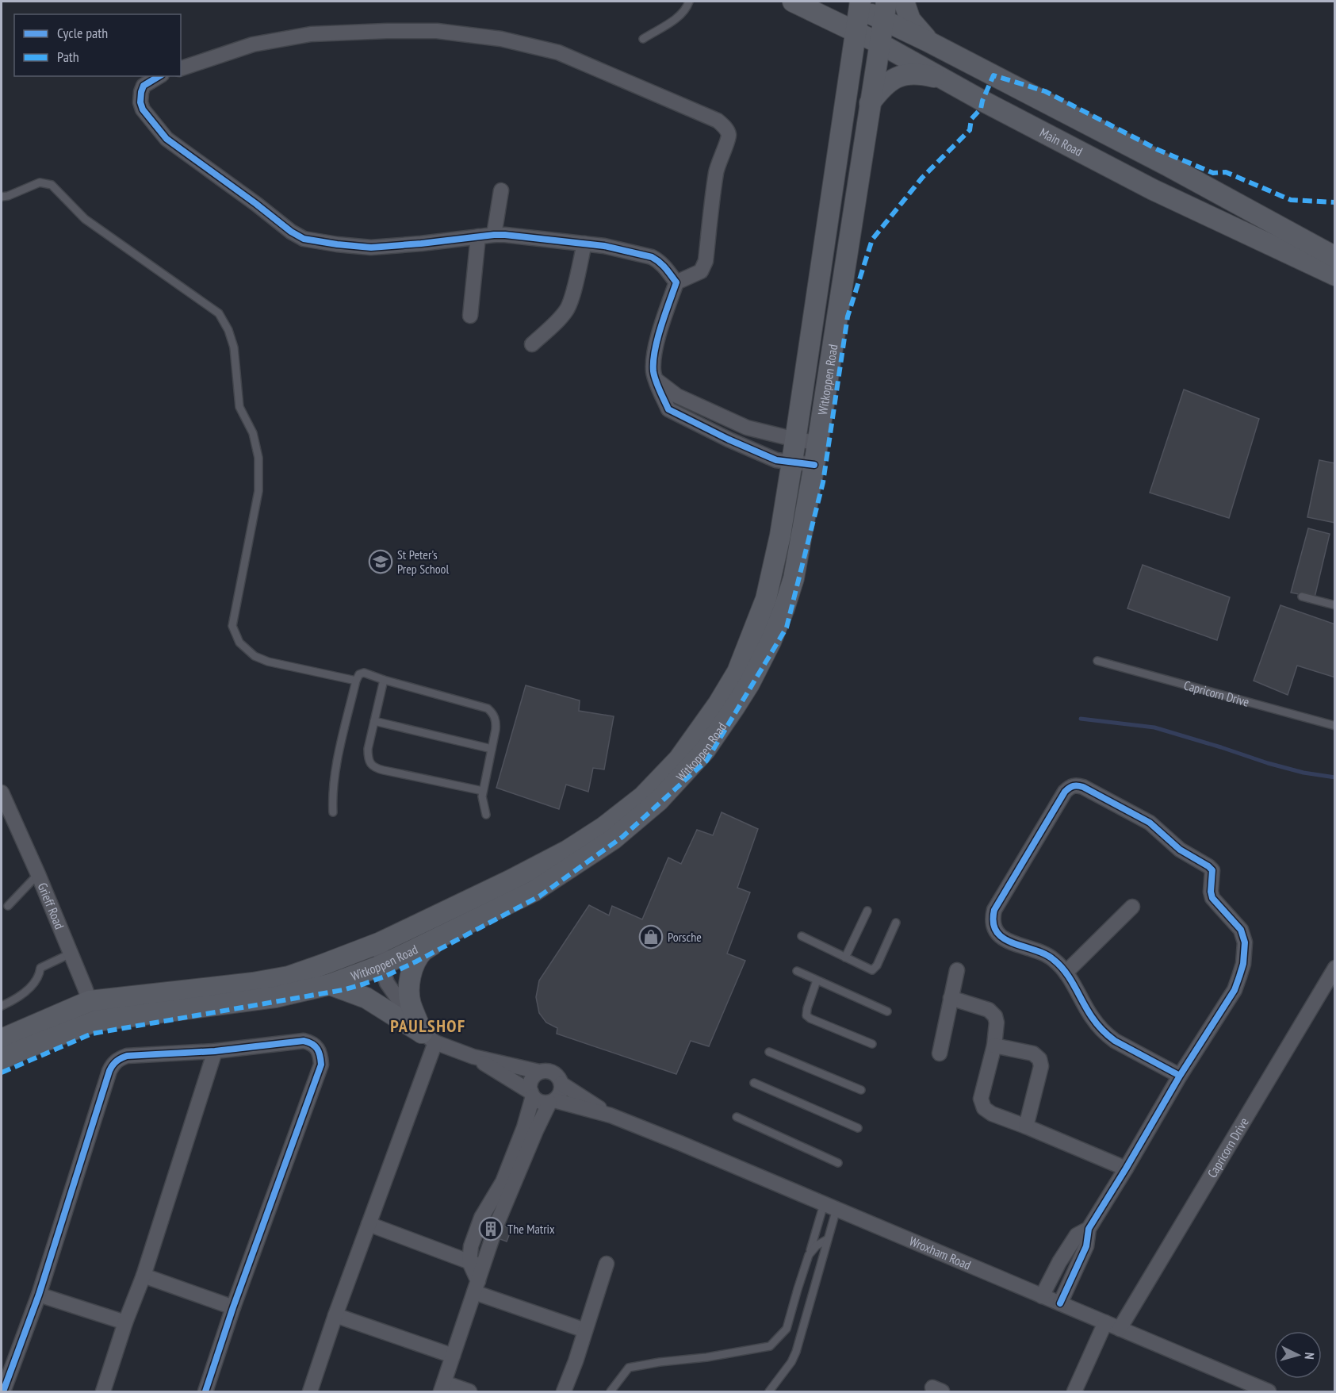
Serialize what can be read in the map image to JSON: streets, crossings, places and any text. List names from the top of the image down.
{
  "streets": {
    "main road": ["Main Road", "Witkoppen Road"],
    "street": ["Capricorn Drive", "Grieff Road", "Wroxham Road"]
  },
  "crossings": [
    ["Main Road", "Witkoppen Road"],
    ["Witkoppen Road", "Grieff Road"],
    ["Capricorn Drive", "Wroxham Road"]
  ],
  "districts": ["PAULSHOF"],
  "places": {
    "school or university": ["St Peter's Prep School"],
    "shop": ["Porsche"],
    "building": ["The Matrix"]
  },
  "legend": ["Cycle path", "Path"],
  "north": "right"
}
